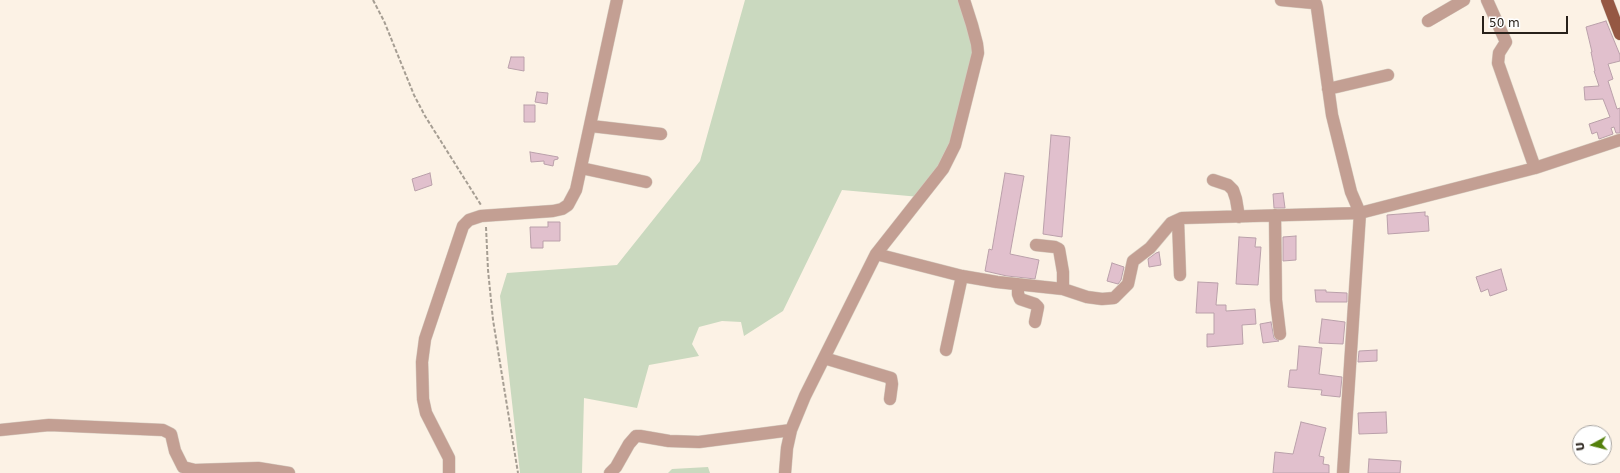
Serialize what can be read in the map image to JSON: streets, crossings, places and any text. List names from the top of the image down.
{
  "scale_bar": "50 m",
  "north": "left"
}
